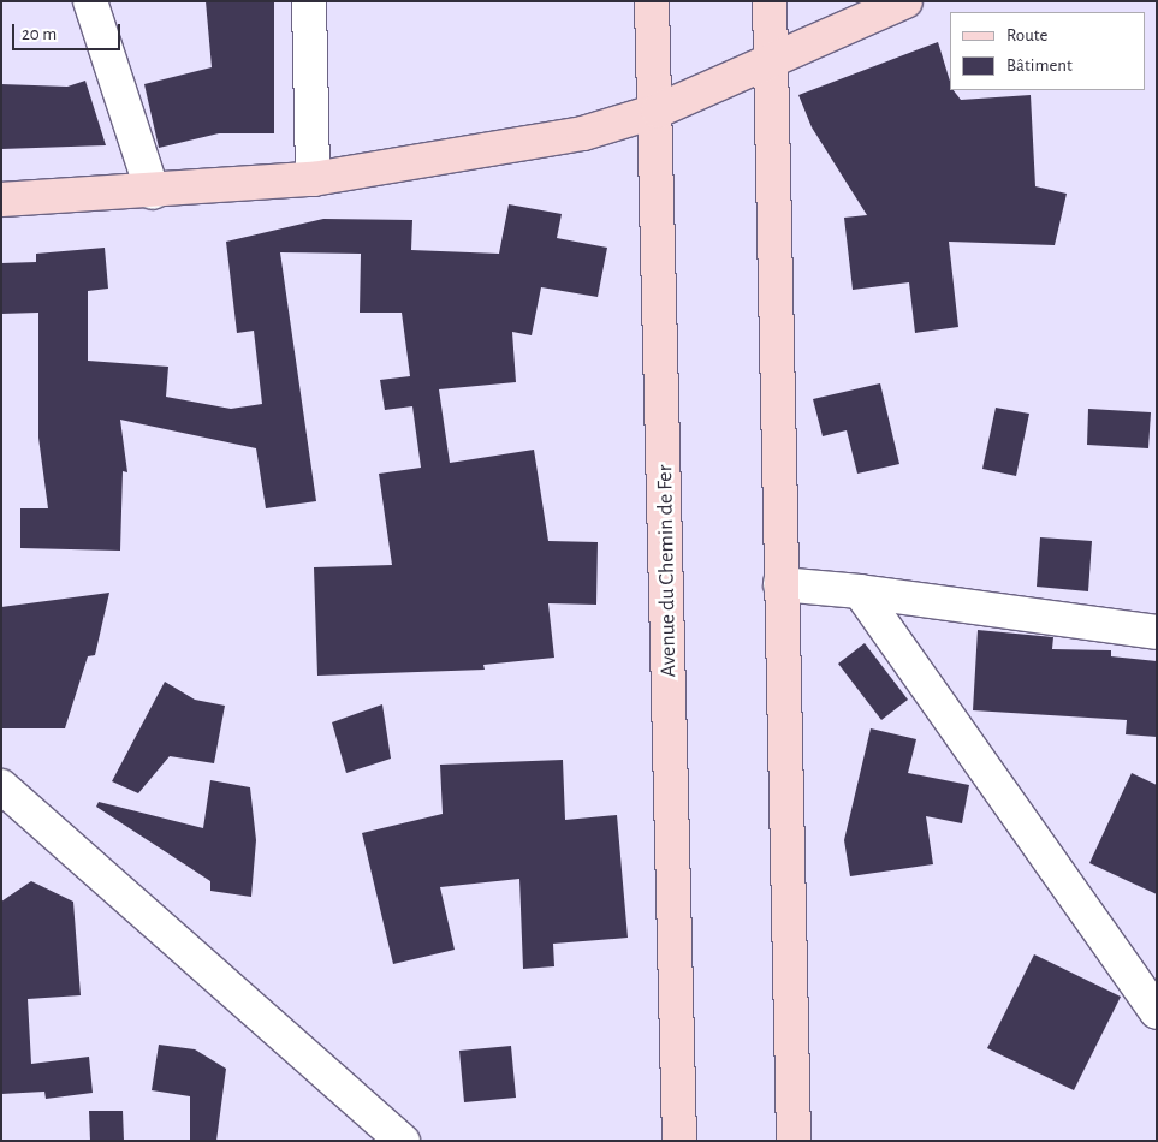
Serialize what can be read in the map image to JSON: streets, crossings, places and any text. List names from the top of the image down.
{
  "streets": {
    "main road": ["Avenue du Chemin de Fer"]
  },
  "legend": ["Route", "Bâtiment"],
  "scale_bar": "20 m"
}
